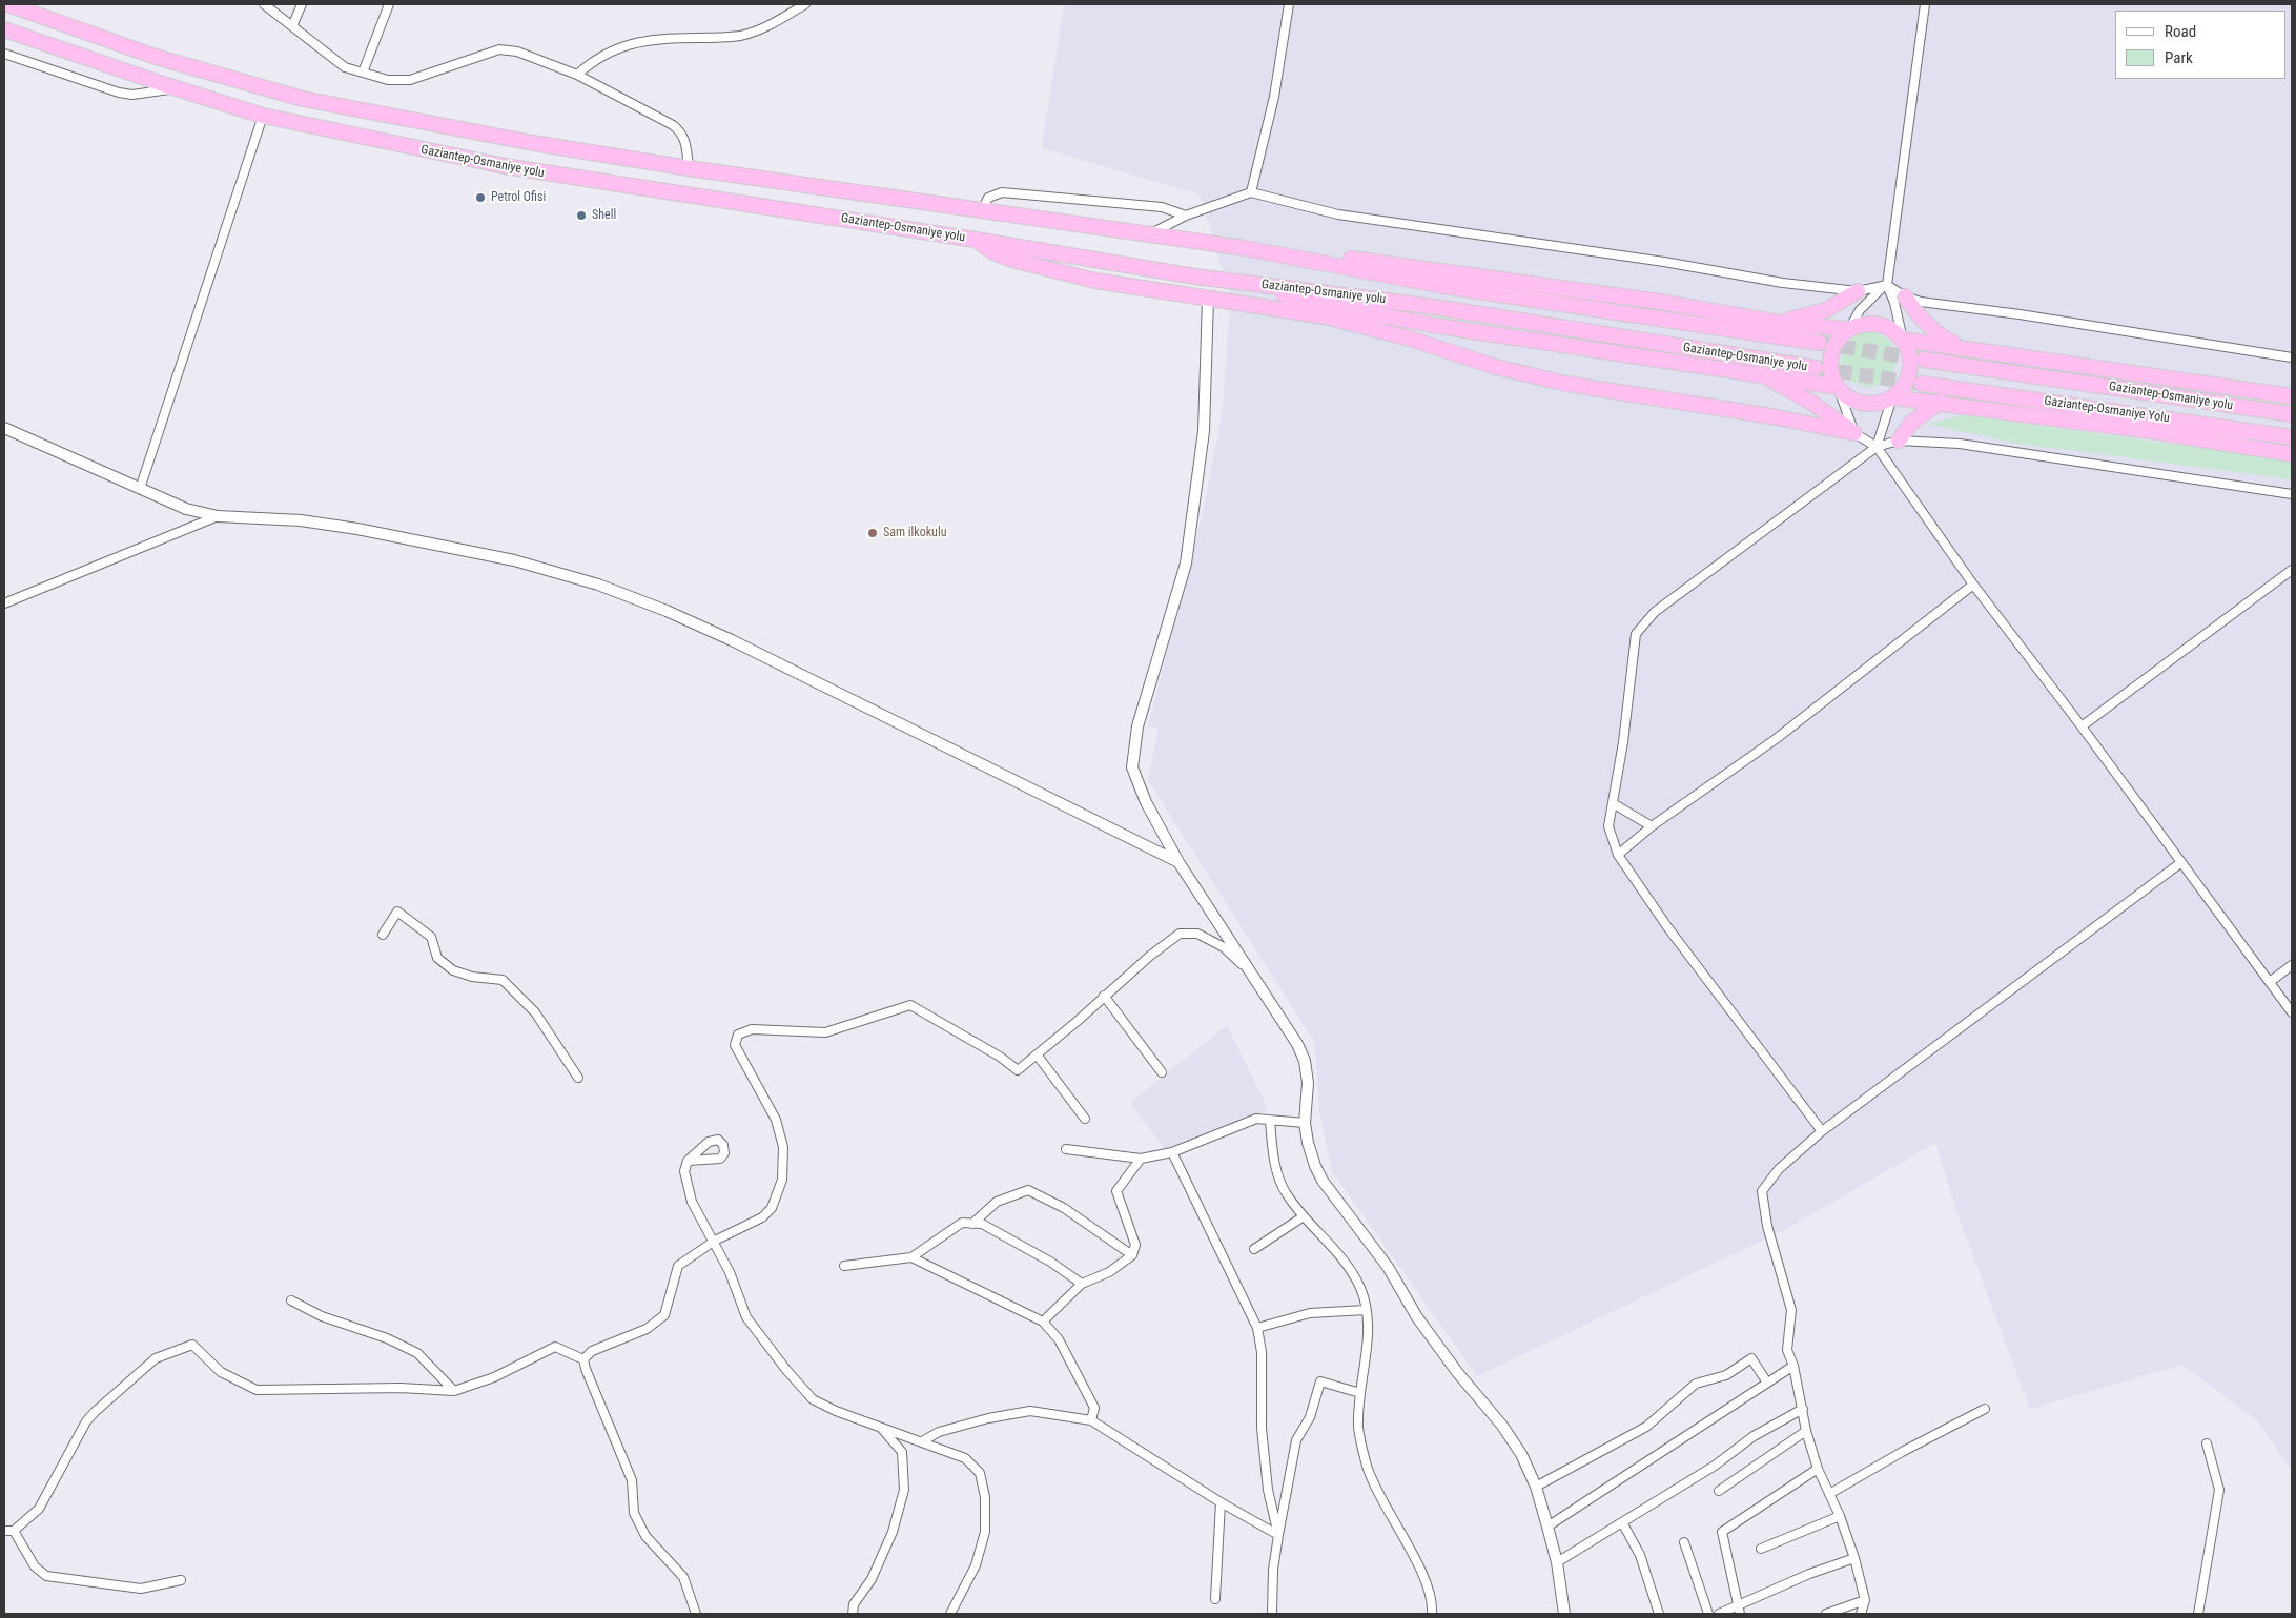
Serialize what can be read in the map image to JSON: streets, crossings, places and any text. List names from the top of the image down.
{
  "streets": {
    "highway": ["Gaziantep-Osmaniye yolu", "Gaziantep-Osmaniye Yolu"]
  },
  "places": ["Petrol Ofisi", "Shell", "Sam ilkokulu"],
  "legend": ["Road", "Park"]
}
